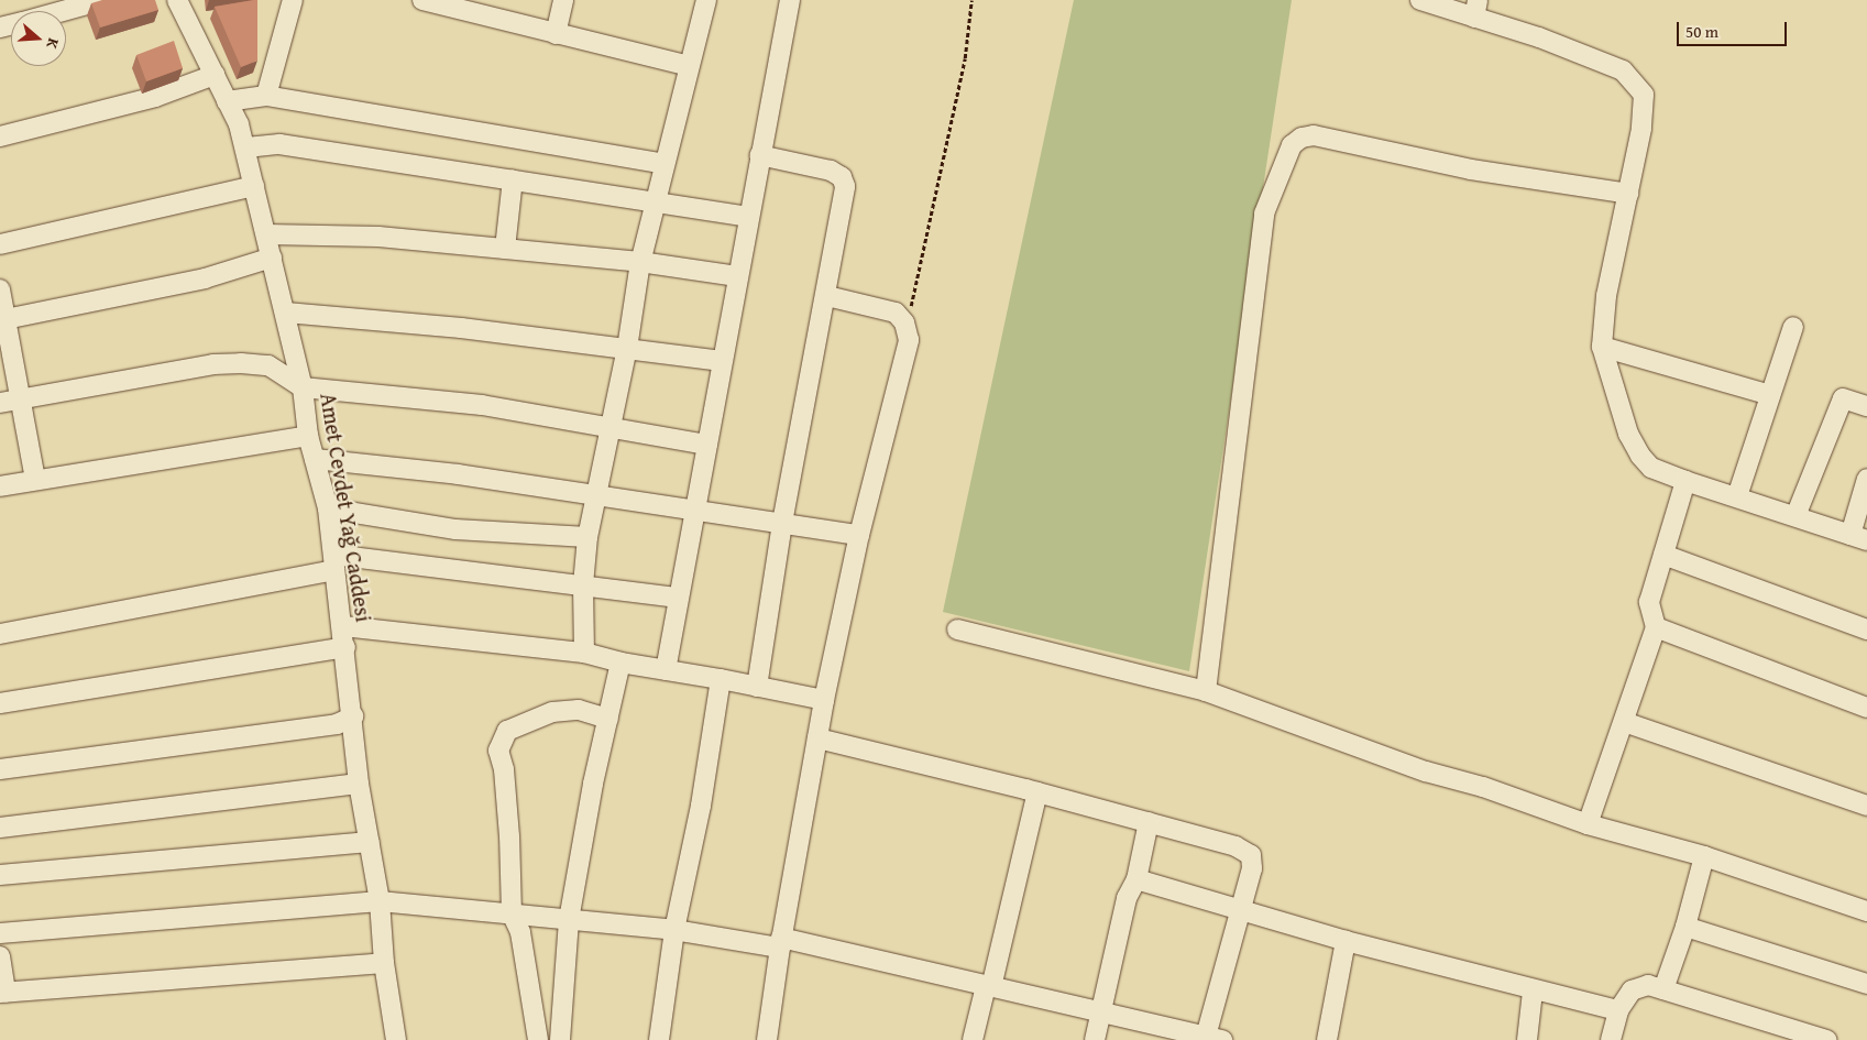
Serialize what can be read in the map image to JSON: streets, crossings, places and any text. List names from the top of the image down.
{
  "streets": {
    "street": ["Amet Cevdet Yağ Caddesi"]
  },
  "scale_bar": "50 m",
  "north": "right"
}
